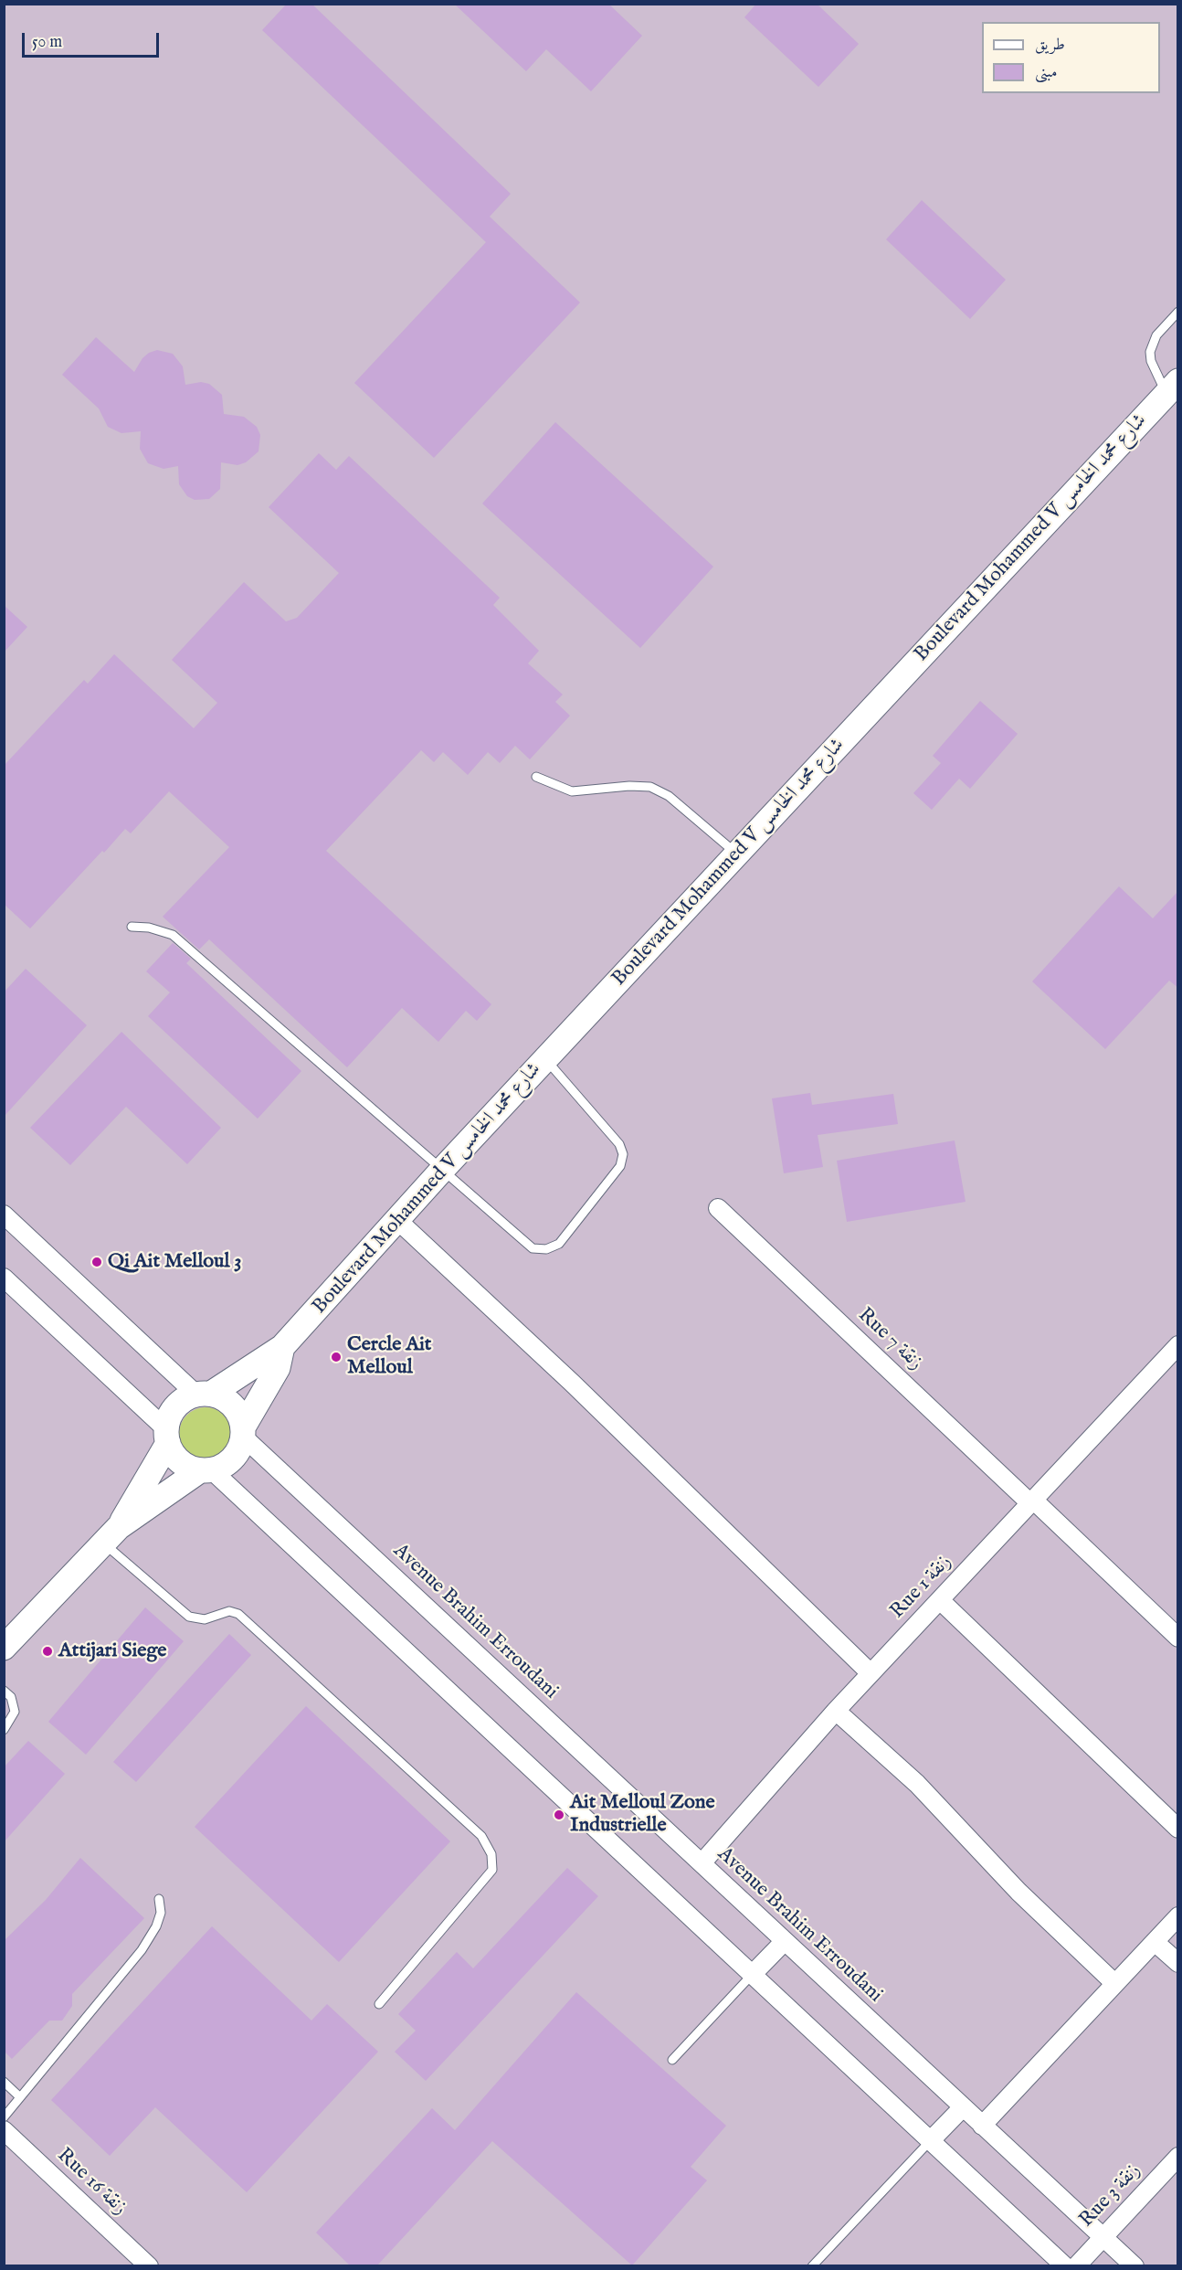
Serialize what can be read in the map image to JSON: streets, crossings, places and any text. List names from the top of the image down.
{
  "streets": {
    "main road": ["Boulevard Mohammed V شارع محمد الخامس"],
    "street": [
      "Rue 7 زنقة",
      "Rue 1 زنقة",
      "Avenue Brahim Erroudani",
      "Rue 16 زنقة",
      "Rue 3 زنقة"
    ]
  },
  "crossings": [
    ["Boulevard Mohammed V شارع محمد الخامس", "Avenue Brahim Erroudani"],
    ["Rue 7 زنقة", "Rue 1 زنقة"],
    ["Rue 1 زنقة", "Avenue Brahim Erroudani"],
    ["Avenue Brahim Erroudani", "Rue 3 زنقة"]
  ],
  "places": [
    "Qi Ait Melloul 3",
    "Cercle Ait Melloul",
    "Attijari Siege",
    "Ait Melloul Zone Industrielle"
  ],
  "legend": ["طريق", "مبنى"],
  "scale_bar": "50 m"
}
